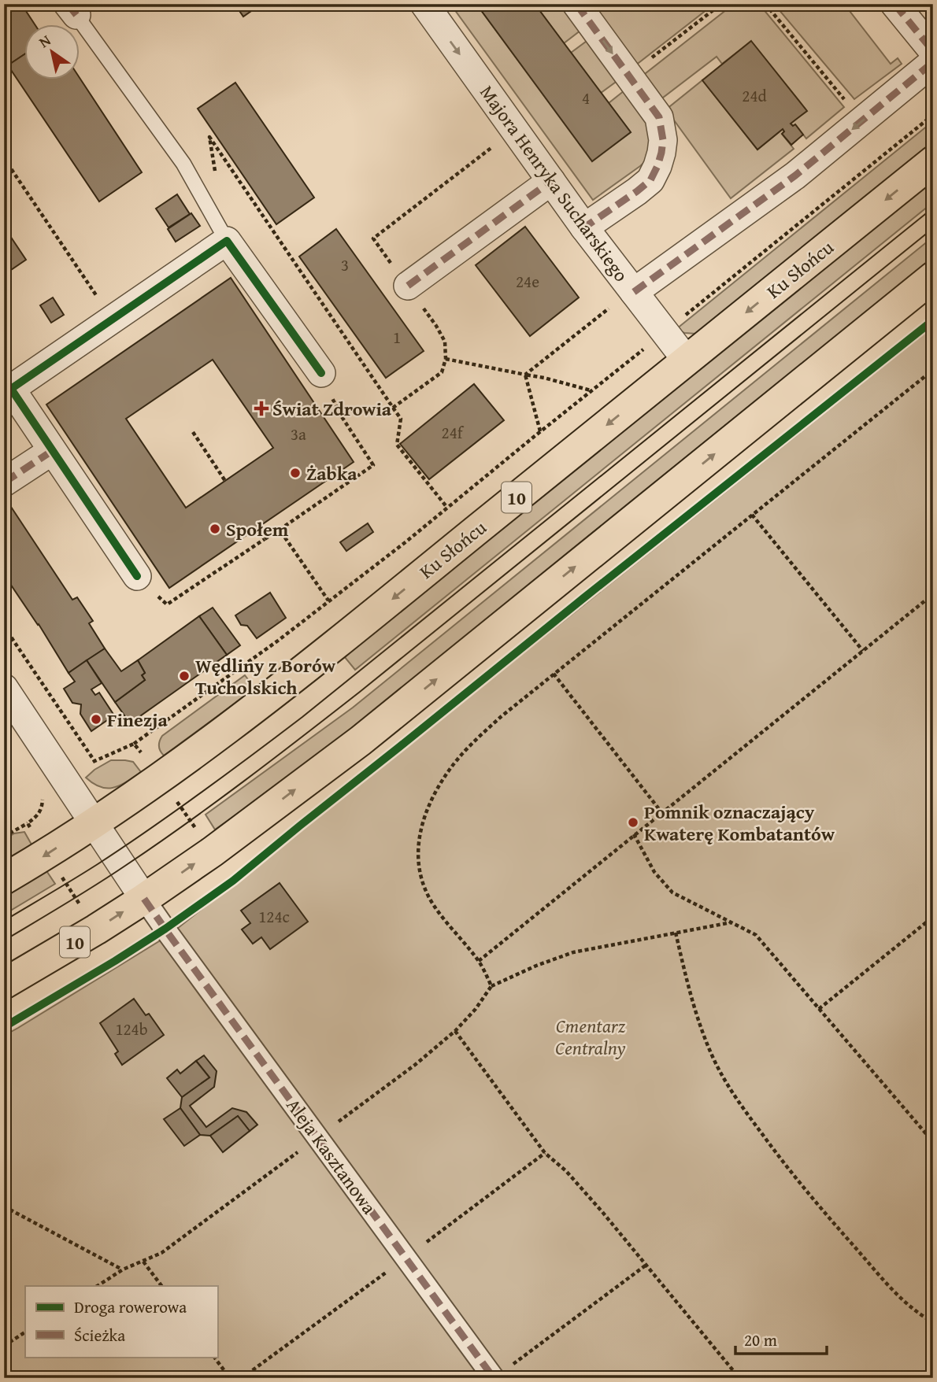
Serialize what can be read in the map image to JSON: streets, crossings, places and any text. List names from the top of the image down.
{
  "streets": {
    "main road": ["Ku Słońcu", "10"],
    "street": ["Majora Henryka Sucharskiego", "Aleja Kasztanowa"]
  },
  "crossings": [
    ["Majora Henryka Sucharskiego", "Ku Słońcu"],
    ["10", "Aleja Kasztanowa"]
  ],
  "parks": ["Cmentarz Centralny"],
  "places": {
    "health": ["Świat Zdrowia"],
    "other": [
      "Żabka",
      "Społem",
      "Wędliny z Borów Tucholskich",
      "Finezja",
      "Pomnik oznaczający Kwaterę Kombatantów"
    ]
  },
  "house_numbers": [
    "24d",
    "4",
    "3",
    "24e",
    "1",
    "24f",
    "3a",
    "124c",
    "124b"
  ],
  "legend": ["Droga rowerowa", "Ścieżka"],
  "scale_bar": "20 m",
  "north": "top left"
}
